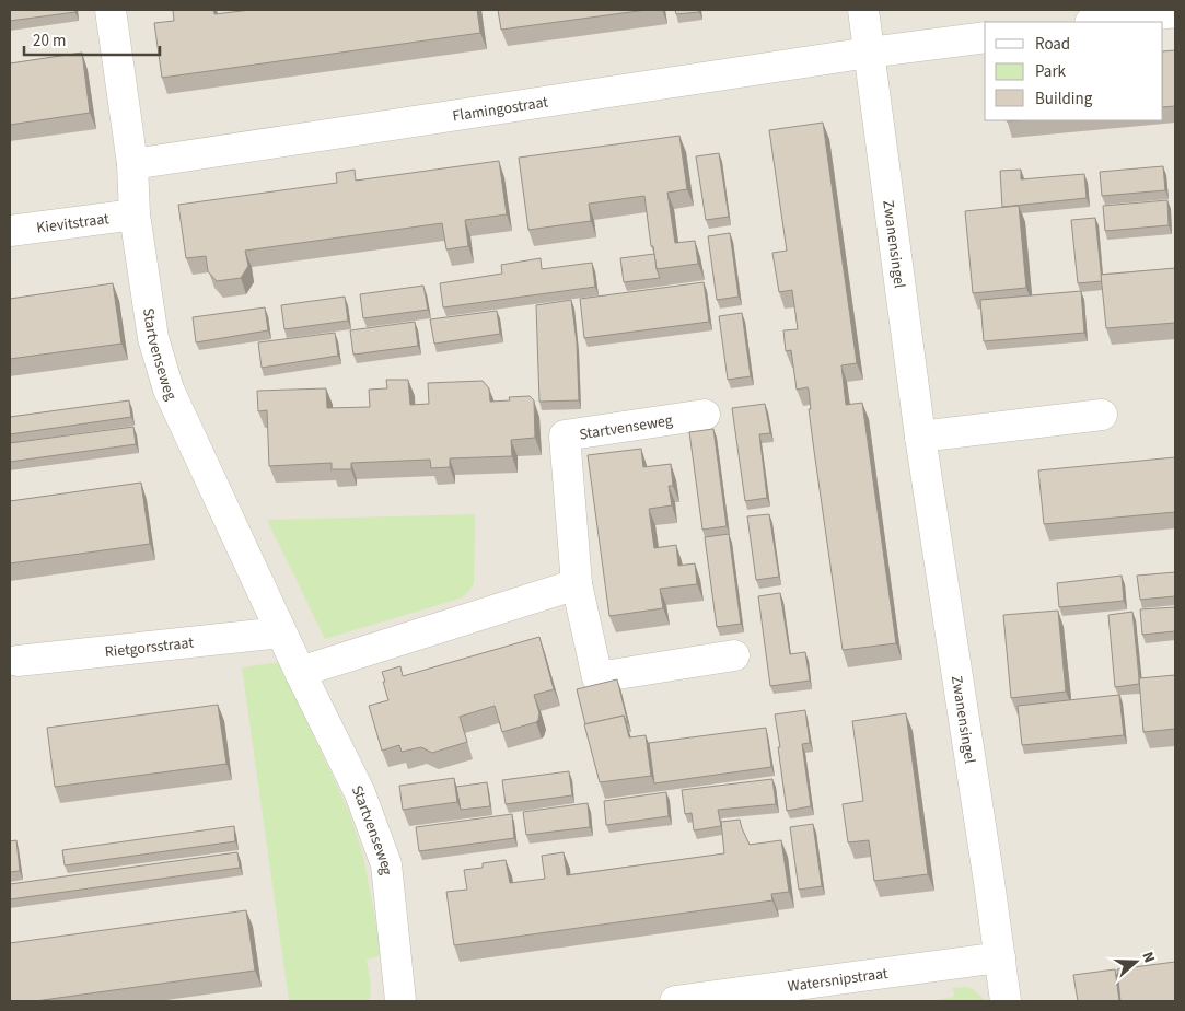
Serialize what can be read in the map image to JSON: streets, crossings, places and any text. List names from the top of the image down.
{
  "streets": {
    "street": [
      "Flamingostraat",
      "Kievitstraat",
      "Zwanensingel",
      "Startvenseweg",
      "Rietgorsstraat",
      "Watersnipstraat"
    ]
  },
  "crossings": [
    ["Flamingostraat", "Zwanensingel"],
    ["Flamingostraat", "Startvenseweg"],
    ["Kievitstraat", "Startvenseweg"],
    ["Zwanensingel", "Watersnipstraat"],
    ["Startvenseweg", "Rietgorsstraat"]
  ],
  "legend": ["Road", "Park", "Building"],
  "scale_bar": "20 m",
  "north": "right"
}
